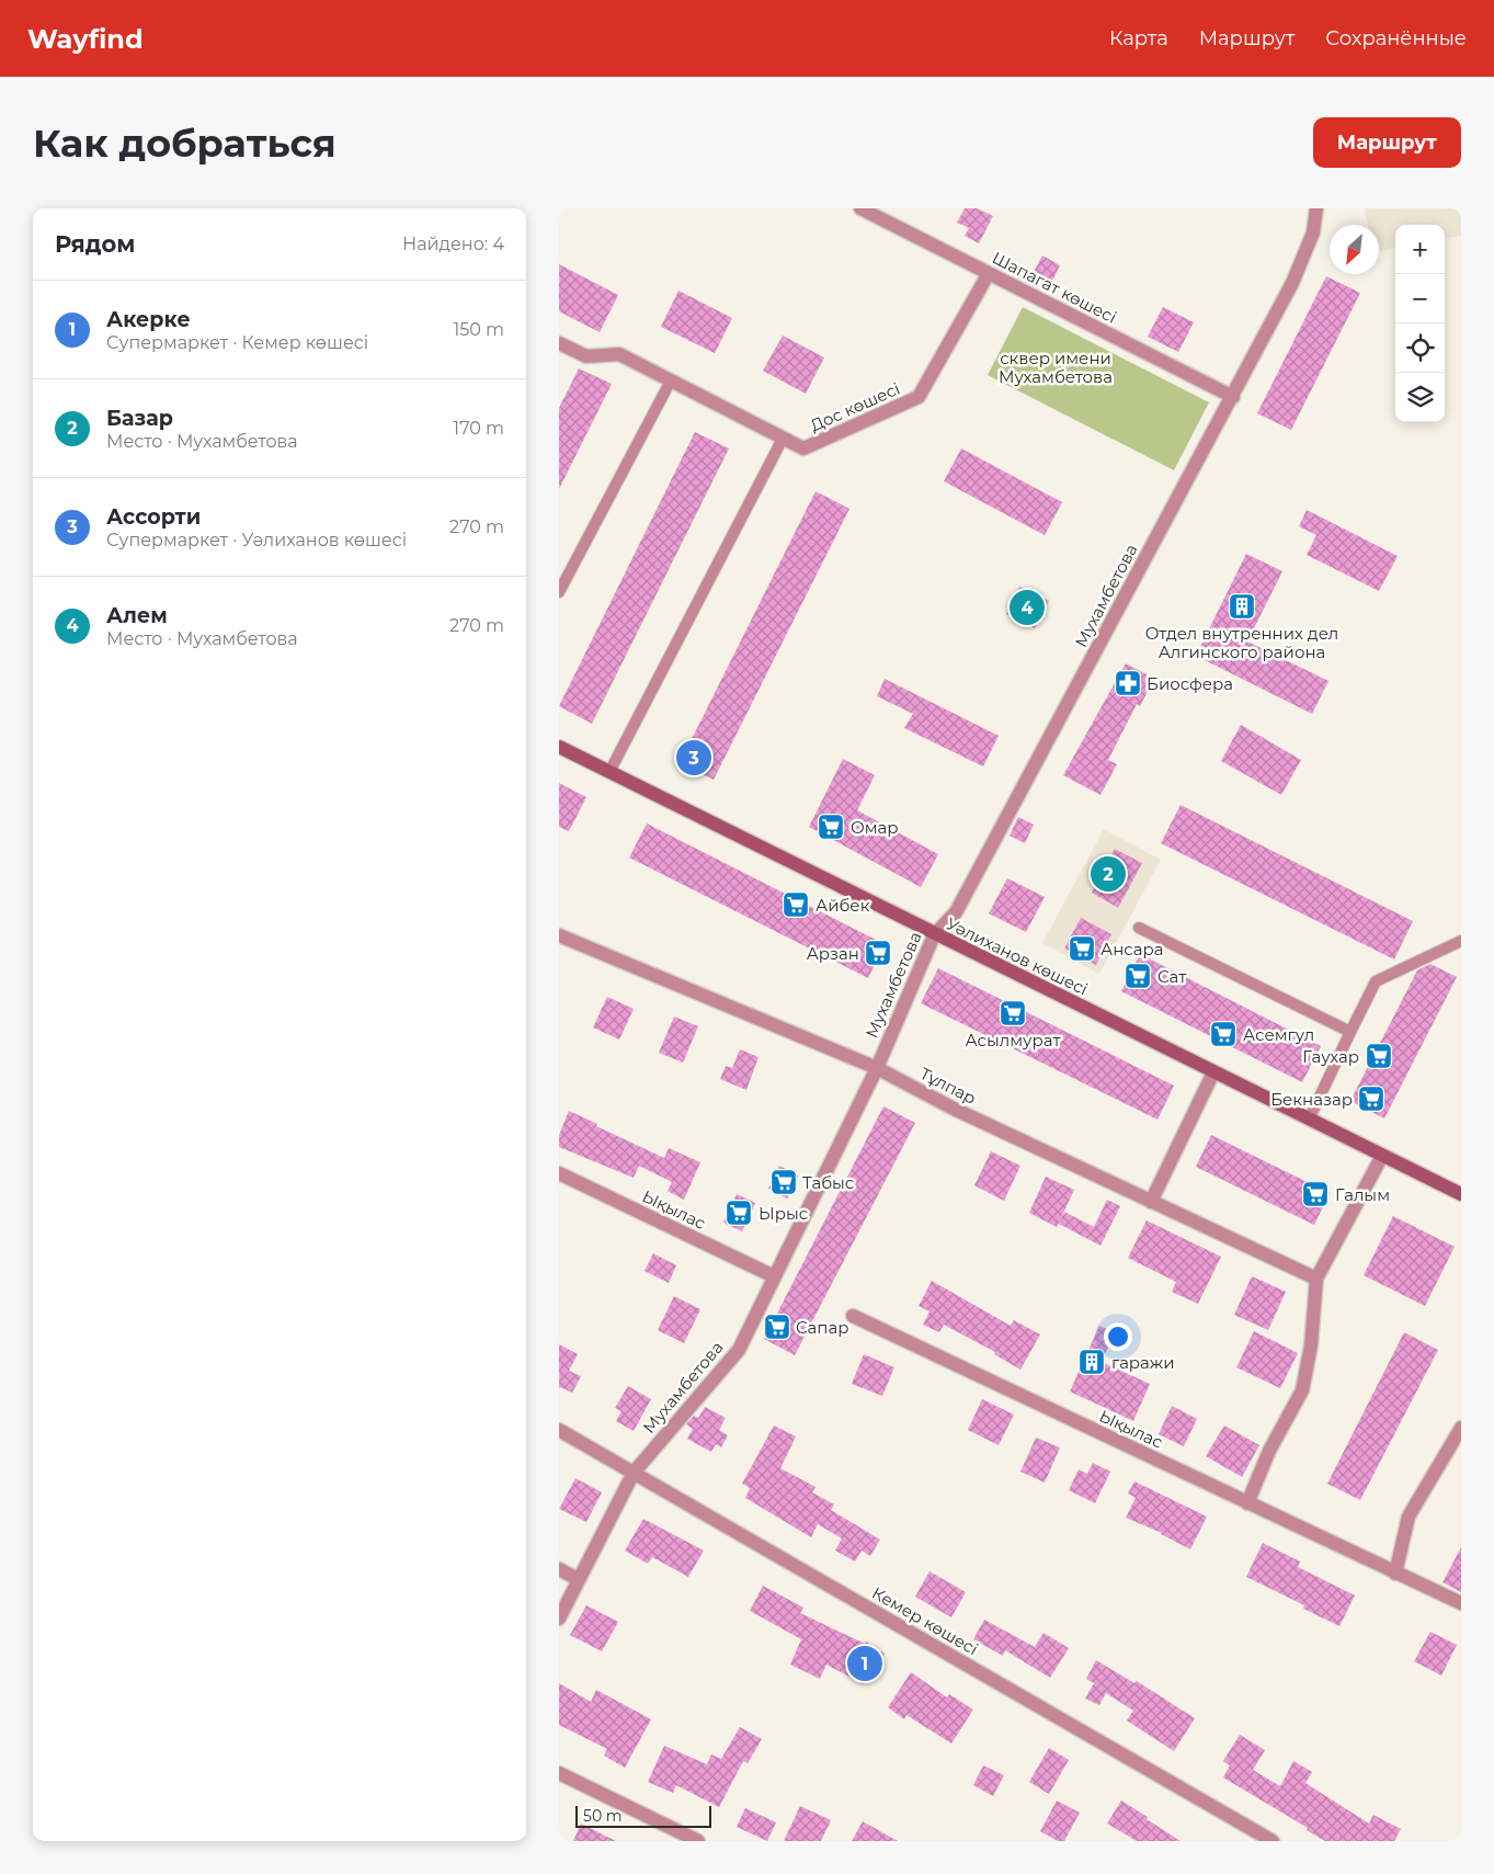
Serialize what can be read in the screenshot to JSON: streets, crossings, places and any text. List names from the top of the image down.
{
  "streets": {
    "street": [
      "Шапагат көшесі",
      "Дос көшесі",
      "Мухамбетова",
      "Уәлиханов көшесі",
      "Тұлпар",
      "Ықылас",
      "Кемер көшесі"
    ]
  },
  "crossings": [
    ["Шапагат көшесі", "Дос көшесі"],
    ["Шапагат көшесі", "Мухамбетова"],
    ["Мухамбетова", "Уәлиханов көшесі"],
    ["Мухамбетова", "Тұлпар"],
    ["Мухамбетова", "Ықылас"],
    ["Мухамбетова", "Кемер көшесі"]
  ],
  "parks": ["сквер имени Мухамбетова"],
  "places": {
    "building": ["Отдел внутренних дел Алгинского района", "гаражи"],
    "pharmacy": ["Биосфера"],
    "supermarket": [
      "Омар",
      "Айбек",
      "Ансара",
      "Арзан",
      "Сат",
      "Асылмурат",
      "Асемгул",
      "Гаухар",
      "Бекназар",
      "Табыс",
      "Галым",
      "Ырыс",
      "Сапар"
    ]
  },
  "scale_bar": "50 m",
  "north": "bottom left",
  "page": {
    "header": "Wayfind",
    "nav": ["Карта", "Маршрут", "Сохранённые"],
    "buttons": "Маршрут",
    "title": "Как добраться",
    "heading": ["Рядом", "Найдено: 4"],
    "map_buttons": ["+", "−"],
    "list": [
      {
        "mark": "1",
        "name": "Акерке",
        "note": "Супермаркет · Кемер көшесі",
        "value": "150 m"
      },
      {
        "mark": "2",
        "name": "Базар",
        "note": "Место · Мухамбетова",
        "value": "170 m"
      },
      {
        "mark": "3",
        "name": "Ассорти",
        "note": "Супермаркет · Уәлиханов көшесі",
        "value": "270 m"
      },
      {
        "mark": "4",
        "name": "Алем",
        "note": "Место · Мухамбетова",
        "value": "270 m"
      }
    ],
    "pins": [
      "4",
      "3",
      "2",
      "1"
    ],
    "scale": "50 m"
  }
}
